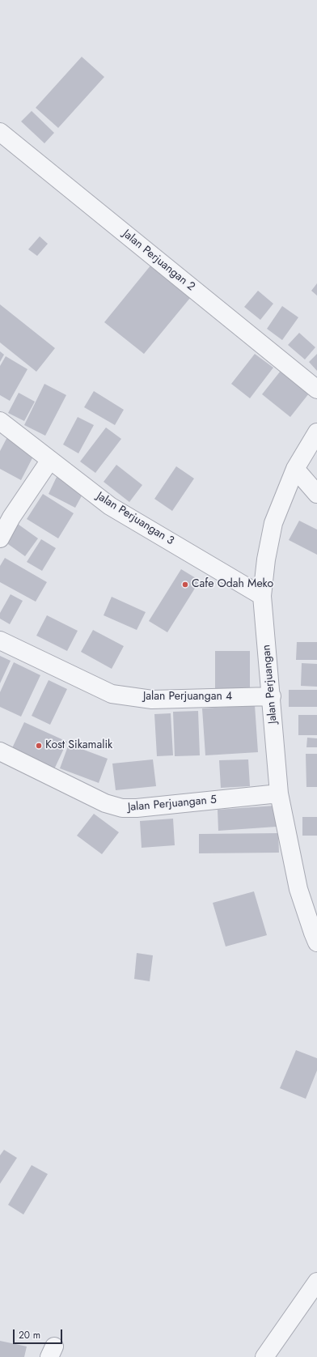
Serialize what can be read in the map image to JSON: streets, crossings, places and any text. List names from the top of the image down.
{
  "streets": {
    "street": [
      "Jalan Perjuangan 2",
      "Jalan Perjuangan 3",
      "Jalan Perjuangan",
      "Jalan Perjuangan 4",
      "Jalan Perjuangan 5"
    ]
  },
  "crossings": [
    ["Jalan Perjuangan 3", "Jalan Perjuangan"],
    ["Jalan Perjuangan", "Jalan Perjuangan 4"],
    ["Jalan Perjuangan", "Jalan Perjuangan 5"]
  ],
  "places": ["Cafe Odah Meko", "Kost Sikamalik"],
  "scale_bar": "20 m"
}
